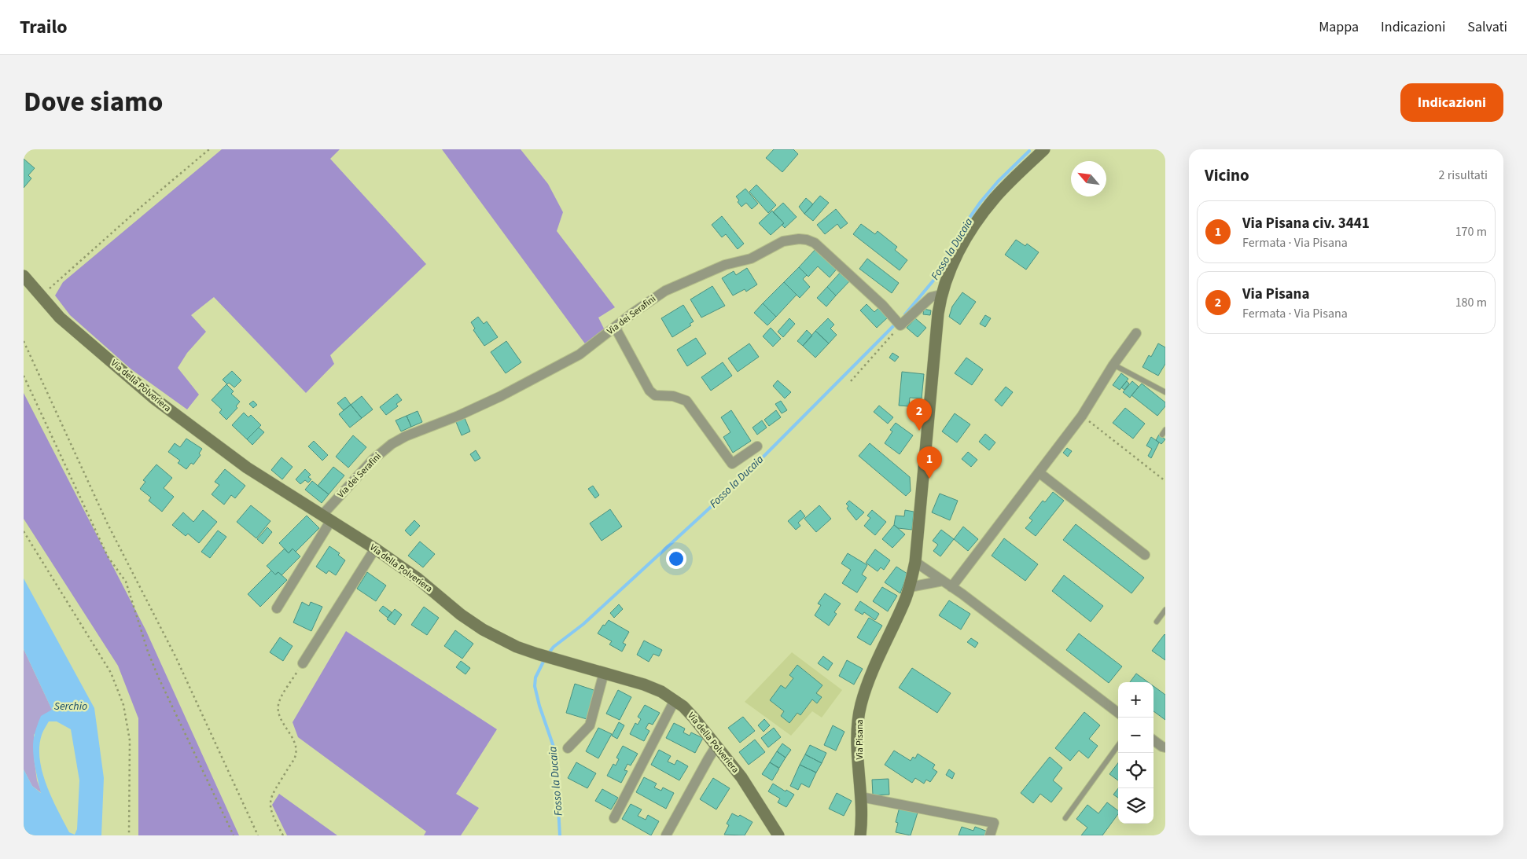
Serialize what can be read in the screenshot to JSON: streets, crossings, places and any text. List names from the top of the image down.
{
  "streets": {
    "street": ["Via dei Serafini", "Via della Polveriera", "Via Pisana"]
  },
  "crossings": [
    ["Via dei Serafini", "Via della Polveriera"]
  ],
  "water": ["Fosso la Ducaia", "Serchio"],
  "north": "top left",
  "page": {
    "header": "Trailo",
    "nav": ["Mappa", "Indicazioni", "Salvati"],
    "title": "Dove siamo",
    "buttons": "Indicazioni",
    "heading": ["Vicino", "2 risultati"],
    "list": [
      {
        "mark": "1",
        "name": "Via Pisana civ. 3441",
        "note": "Fermata · Via Pisana",
        "value": "170 m"
      },
      {
        "mark": "2",
        "name": "Via Pisana",
        "note": "Fermata · Via Pisana",
        "value": "180 m"
      }
    ],
    "pins": ["2", "1"],
    "map_buttons": ["+", "−"]
  }
}
